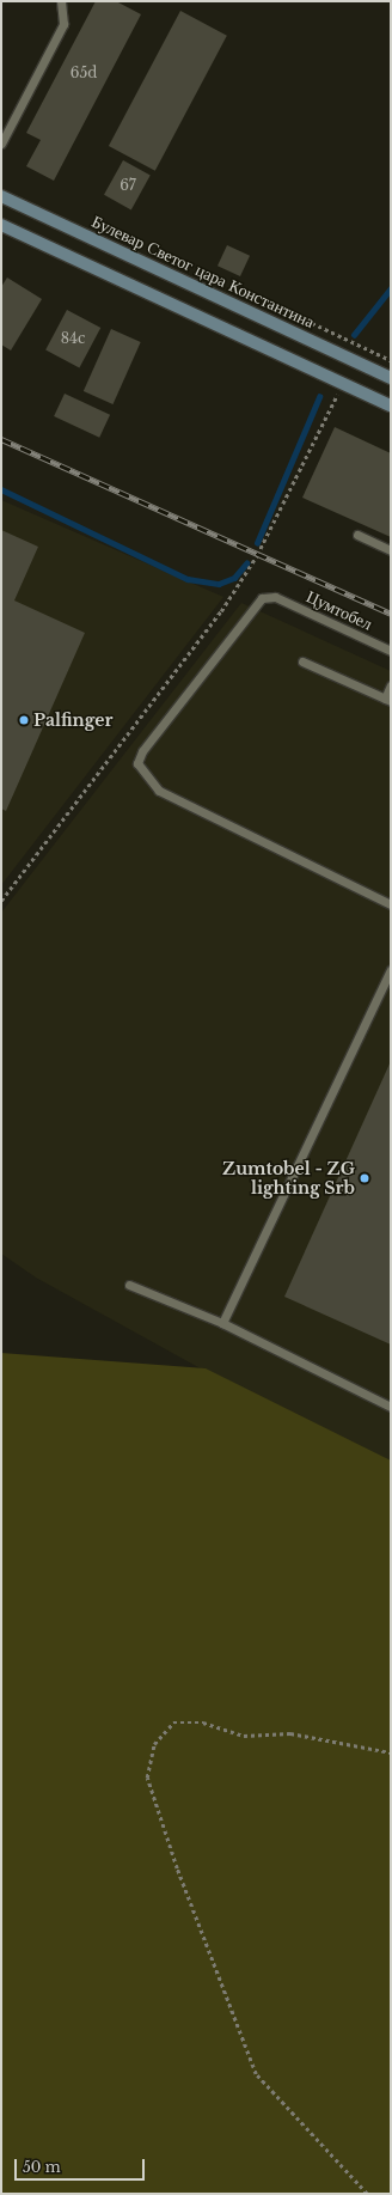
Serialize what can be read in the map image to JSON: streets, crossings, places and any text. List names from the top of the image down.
{
  "streets": {
    "main road": ["Булевар Светог цара Константина"],
    "lane": ["Цумтобел"]
  },
  "places": ["Palfinger", "Zumtobel - ZG lighting Srb"],
  "house_numbers": ["65d", "67", "84c"],
  "scale_bar": "50 m"
}
